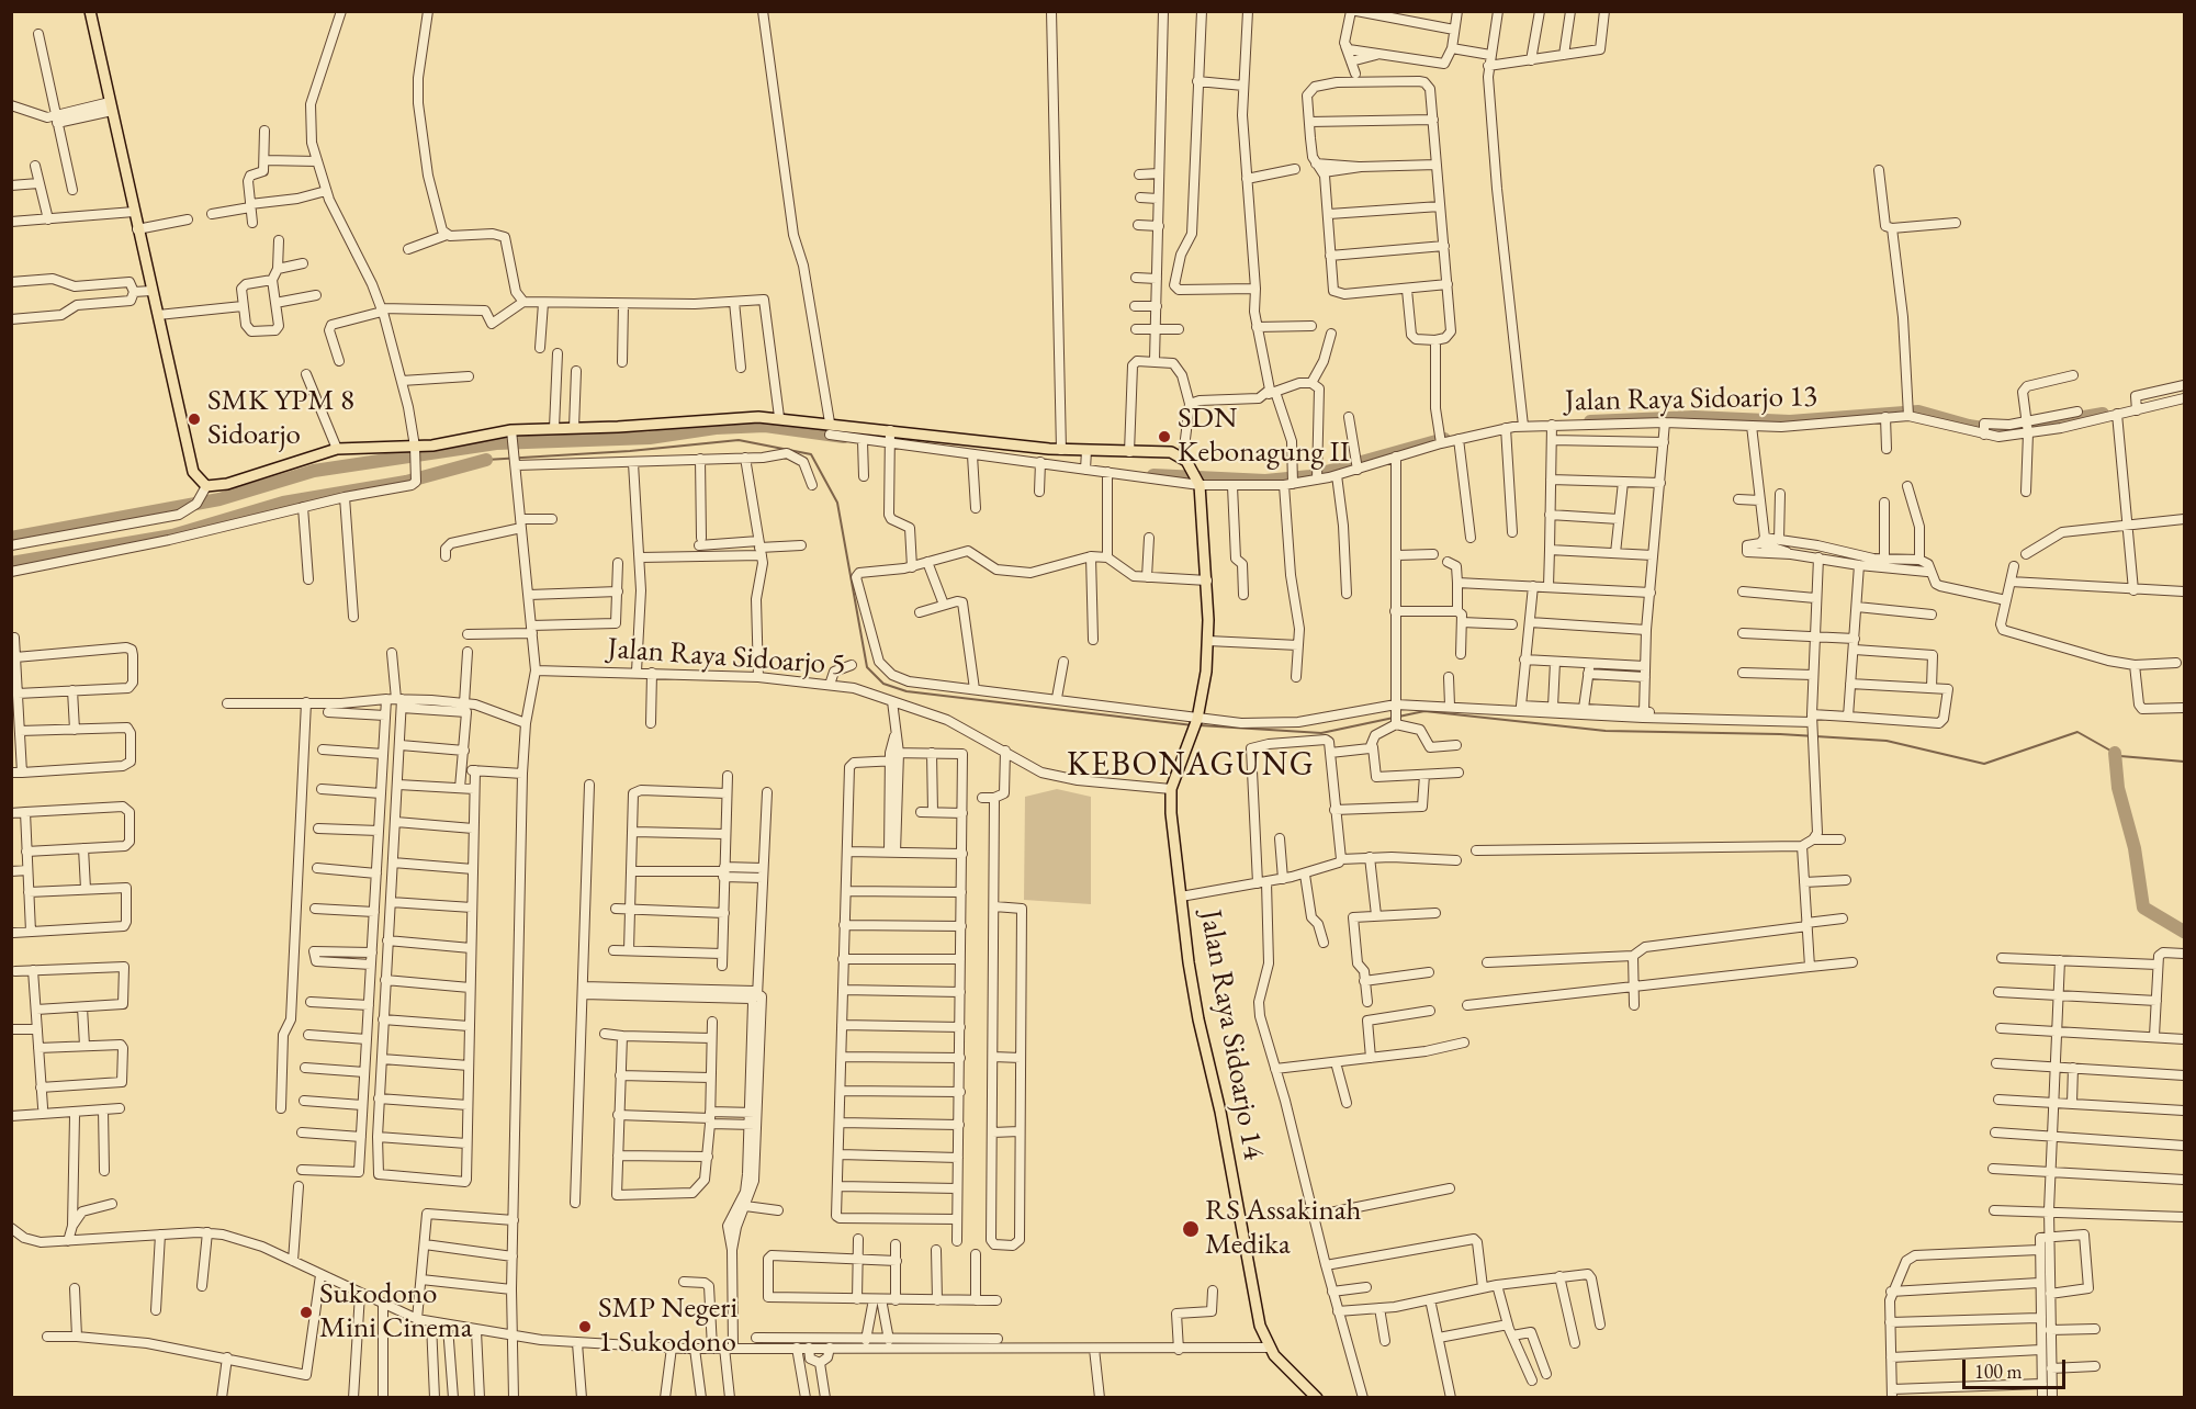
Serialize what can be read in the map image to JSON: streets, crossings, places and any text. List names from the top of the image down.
{
  "streets": {
    "main road": ["Jalan Raya Sidoarjo 14"],
    "street": ["Jalan Raya Sidoarjo 13", "Jalan Raya Sidoarjo 5"]
  },
  "crossings": [
    ["Jalan Raya Sidoarjo 13", "Jalan Raya Sidoarjo 14"],
    ["Jalan Raya Sidoarjo 5", "Jalan Raya Sidoarjo 14"]
  ],
  "districts": ["KEBONAGUNG"],
  "places": [
    "SMK YPM 8 Sidoarjo",
    "SDN Kebonagung II",
    "RS Assakinah Medika",
    "Sukodono Mini Cinema",
    "SMP Negeri 1 Sukodono"
  ],
  "scale_bar": "100 m"
}
